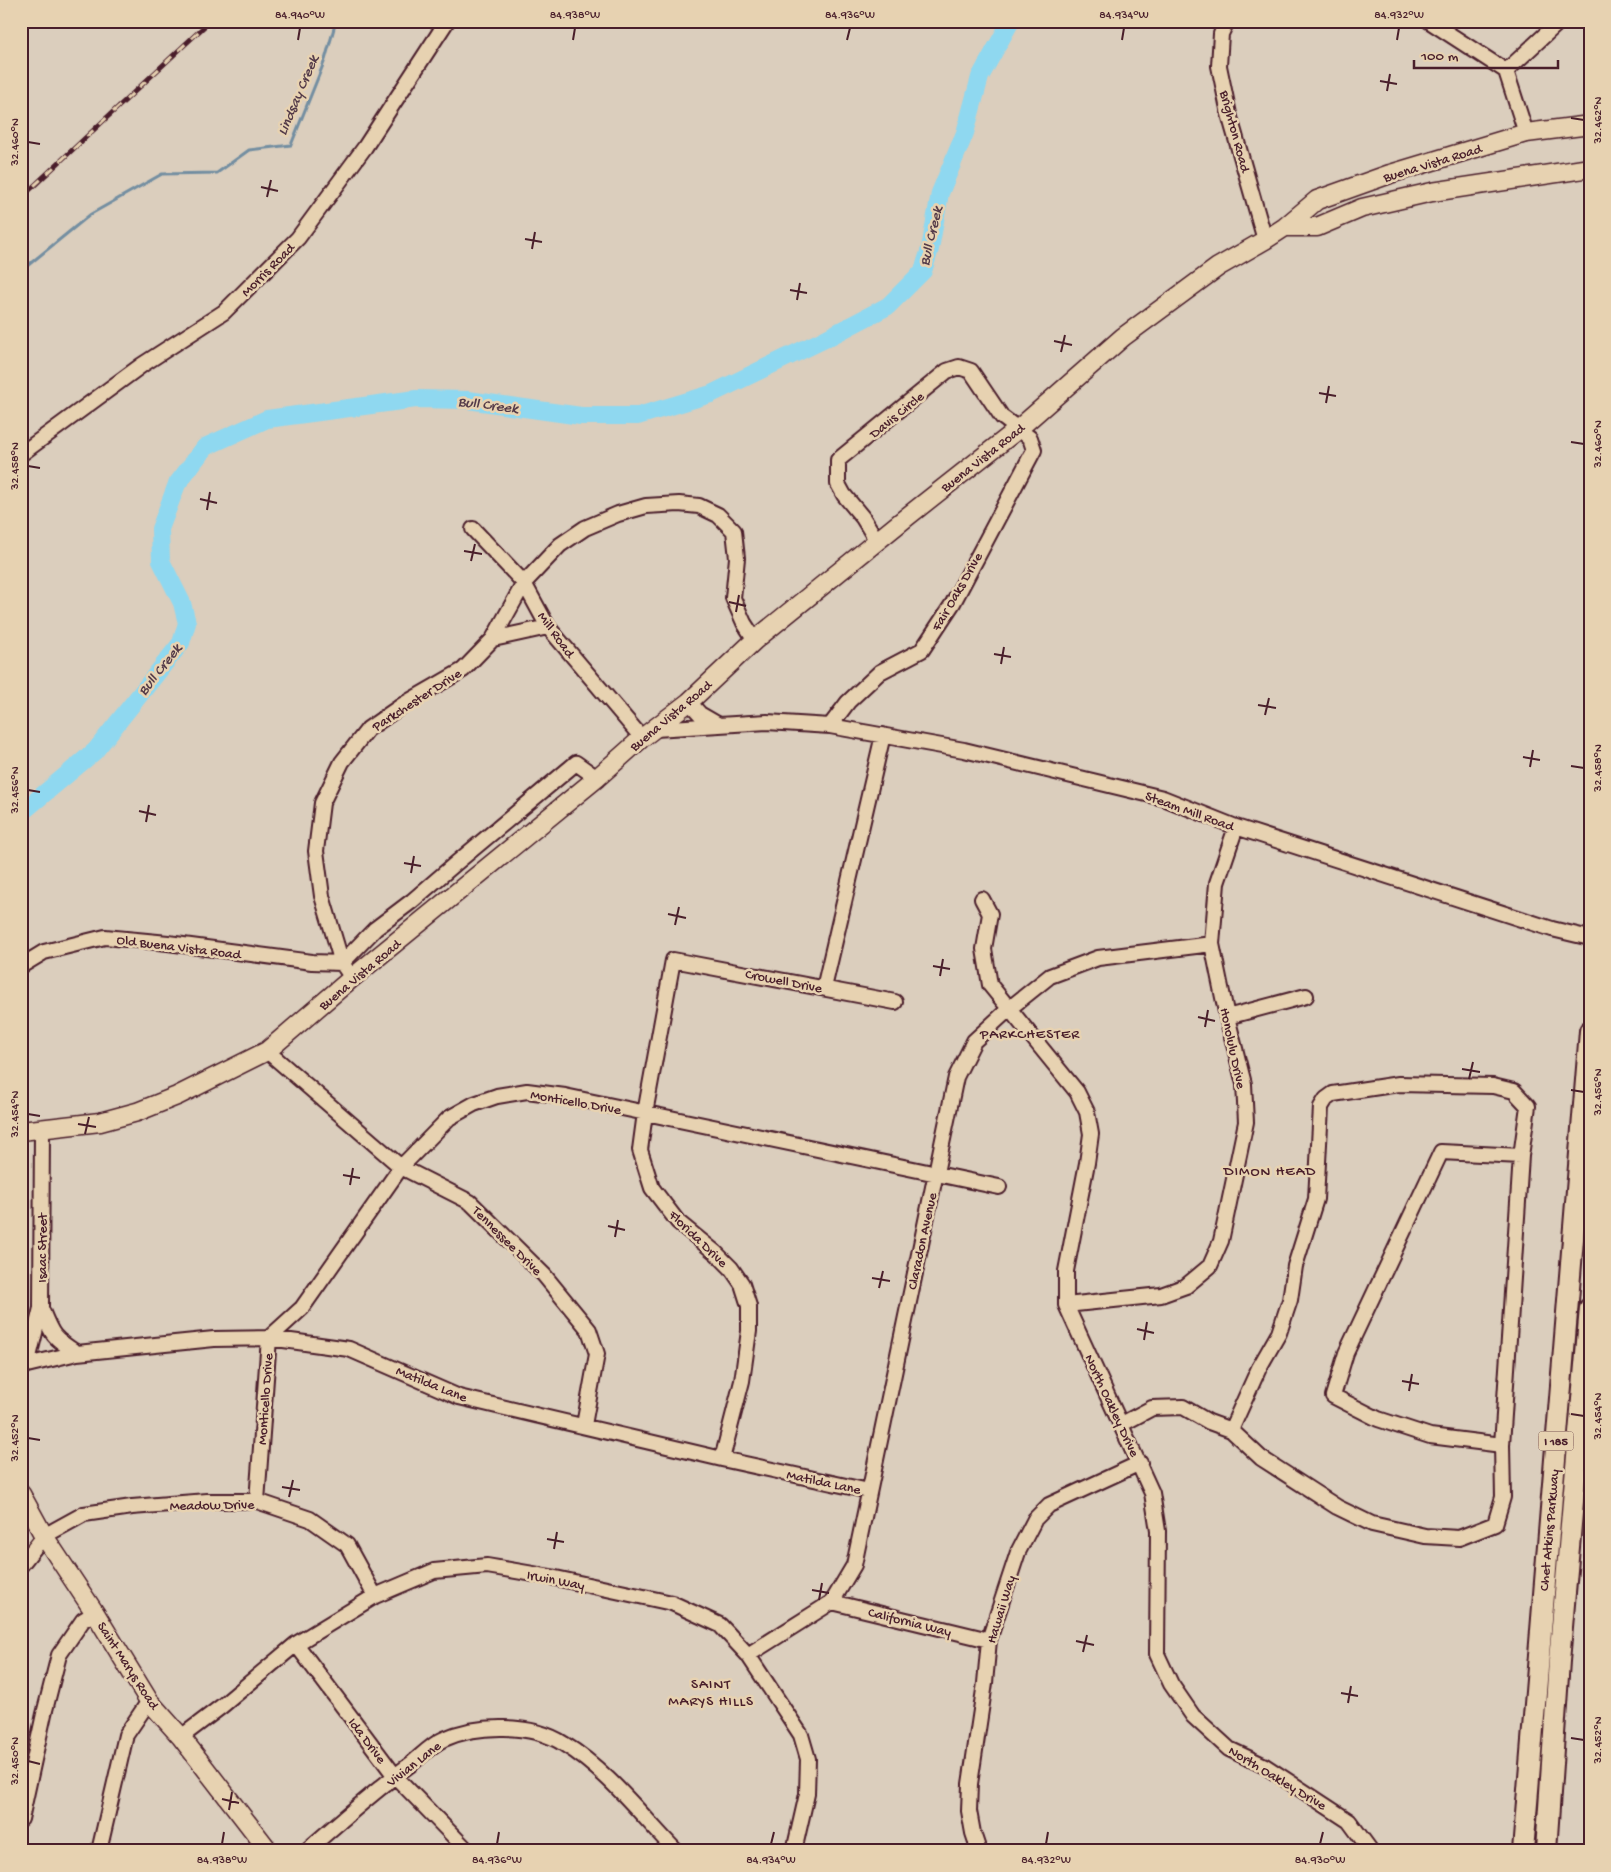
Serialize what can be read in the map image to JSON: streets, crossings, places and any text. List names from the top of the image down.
{
  "streets": {
    "highway": ["I 185", "Chet Atkins Parkway"],
    "main road": ["Buena Vista Road", "Saint Marys Road"],
    "street": [
      "Brighton Road",
      "Morris Road",
      "Davis Circle",
      "Fair Oaks Drive",
      "Mill Road",
      "Parkchester Drive",
      "Steam Mill Road",
      "Old Buena Vista Road",
      "Crowell Drive",
      "Honolulu Drive",
      "Monticello Drive",
      "Florida Drive",
      "Tennessee Drive",
      "Claradon Avenue",
      "Isaac Street",
      "Matilda Lane",
      "North Oakley Drive",
      "Meadow Drive",
      "Irwin Way",
      "Hawaii Way",
      "California Way",
      "Ida Drive",
      "Vivian Lane"
    ]
  },
  "crossings": [
    ["Brighton Road", "Buena Vista Road"],
    ["Buena Vista Road", "Davis Circle"],
    ["Buena Vista Road", "Fair Oaks Drive"],
    ["Buena Vista Road", "Mill Road"],
    ["Buena Vista Road", "Parkchester Drive"],
    ["Buena Vista Road", "Steam Mill Road"],
    ["Buena Vista Road", "Tennessee Drive"],
    ["Buena Vista Road", "Isaac Street"],
    ["Davis Circle", "Fair Oaks Drive"],
    ["Fair Oaks Drive", "Steam Mill Road"],
    ["Mill Road", "Parkchester Drive"],
    ["Mill Road", "Steam Mill Road"],
    ["Parkchester Drive", "Old Buena Vista Road"],
    ["Steam Mill Road", "Honolulu Drive"],
    ["Crowell Drive", "Florida Drive"],
    ["Honolulu Drive", "Claradon Avenue"],
    ["Honolulu Drive", "North Oakley Drive"],
    ["Monticello Drive", "Florida Drive"],
    ["Monticello Drive", "Tennessee Drive"],
    ["Monticello Drive", "Claradon Avenue"],
    ["Monticello Drive", "Matilda Lane"],
    ["Monticello Drive", "Meadow Drive"],
    ["Florida Drive", "Matilda Lane"],
    ["Tennessee Drive", "Matilda Lane"],
    ["Claradon Avenue", "Matilda Lane"],
    ["Claradon Avenue", "North Oakley Drive"],
    ["Claradon Avenue", "Irwin Way"],
    ["Claradon Avenue", "California Way"],
    ["Isaac Street", "Matilda Lane"],
    ["North Oakley Drive", "Hawaii Way"],
    ["Meadow Drive", "Irwin Way"],
    ["Meadow Drive", "Saint Marys Road"],
    ["Irwin Way", "Saint Marys Road"],
    ["Irwin Way", "Ida Drive"],
    ["Hawaii Way", "California Way"],
    ["Ida Drive", "Vivian Lane"]
  ],
  "districts": ["PARKCHESTER", "DIMON HEAD", "SAINT MARYS HILLS"],
  "water": ["Lindsay Creek", "Bull Creek"],
  "scale_bar": "100 m",
  "coordinates": [
    "84.940°W",
    "84.938°W",
    "84.936°W",
    "84.934°W",
    "84.932°W",
    "32.462°N",
    "32.460°N",
    "32.458°N",
    "32.456°N",
    "32.454°N",
    "32.452°N",
    "32.450°N",
    "84.930°W"
  ]
}
